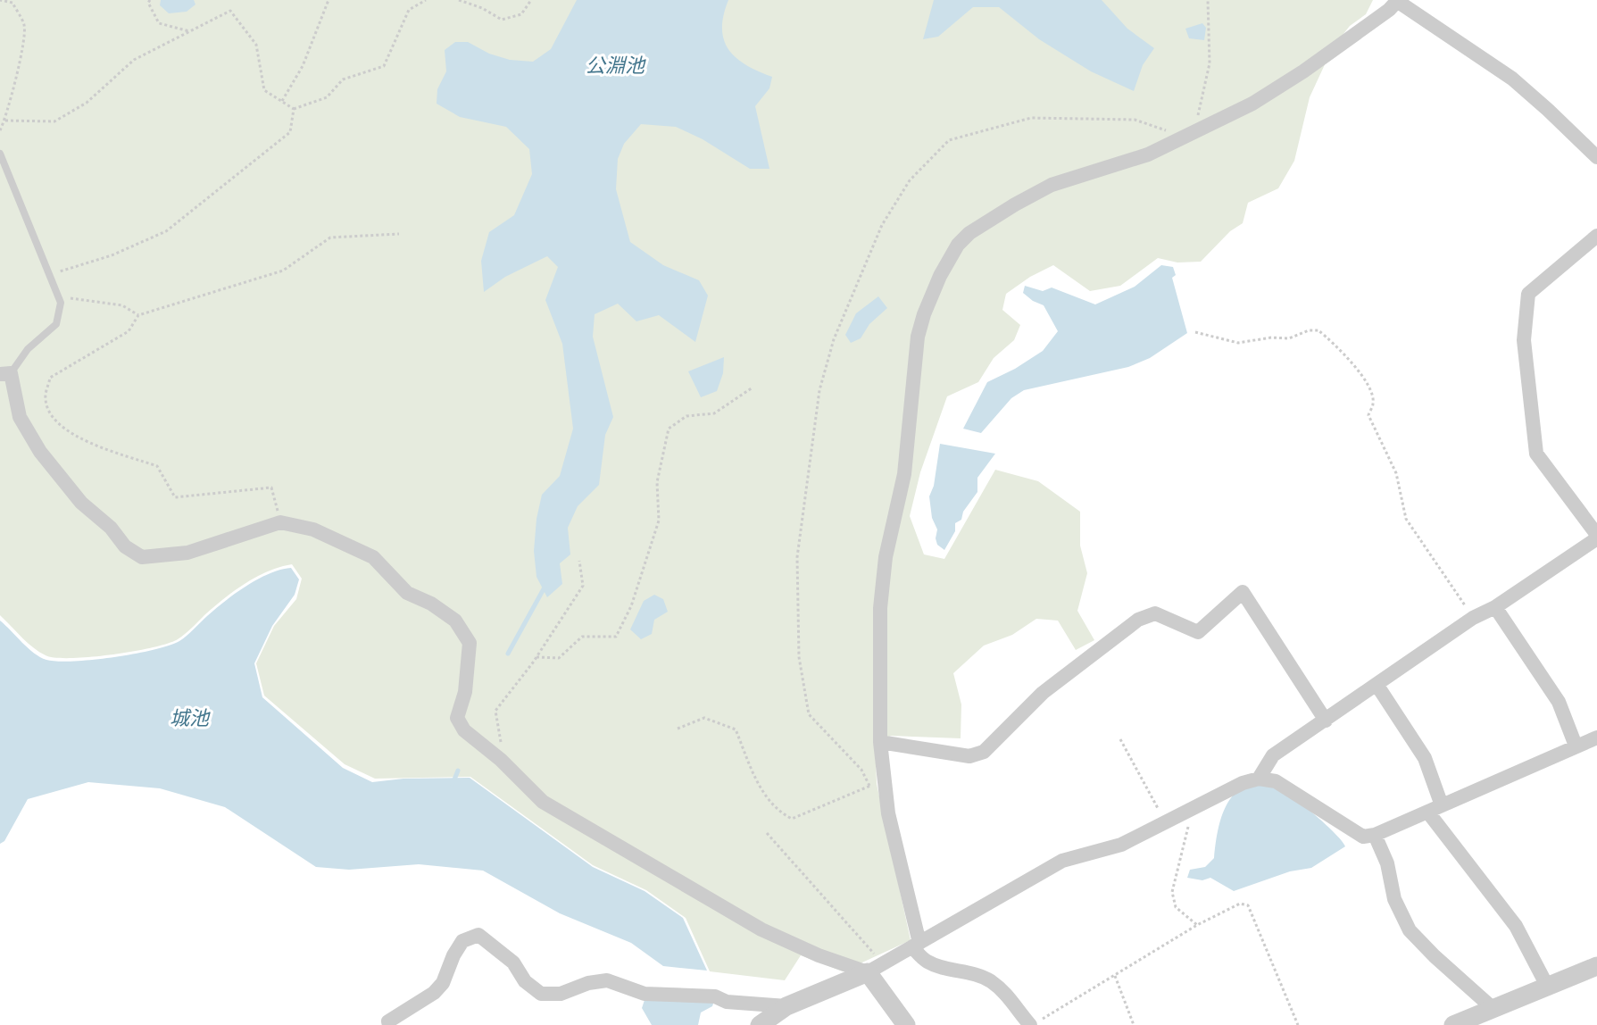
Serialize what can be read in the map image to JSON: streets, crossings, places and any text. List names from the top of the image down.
{
  "water": ["公淵池", "城池"]
}
